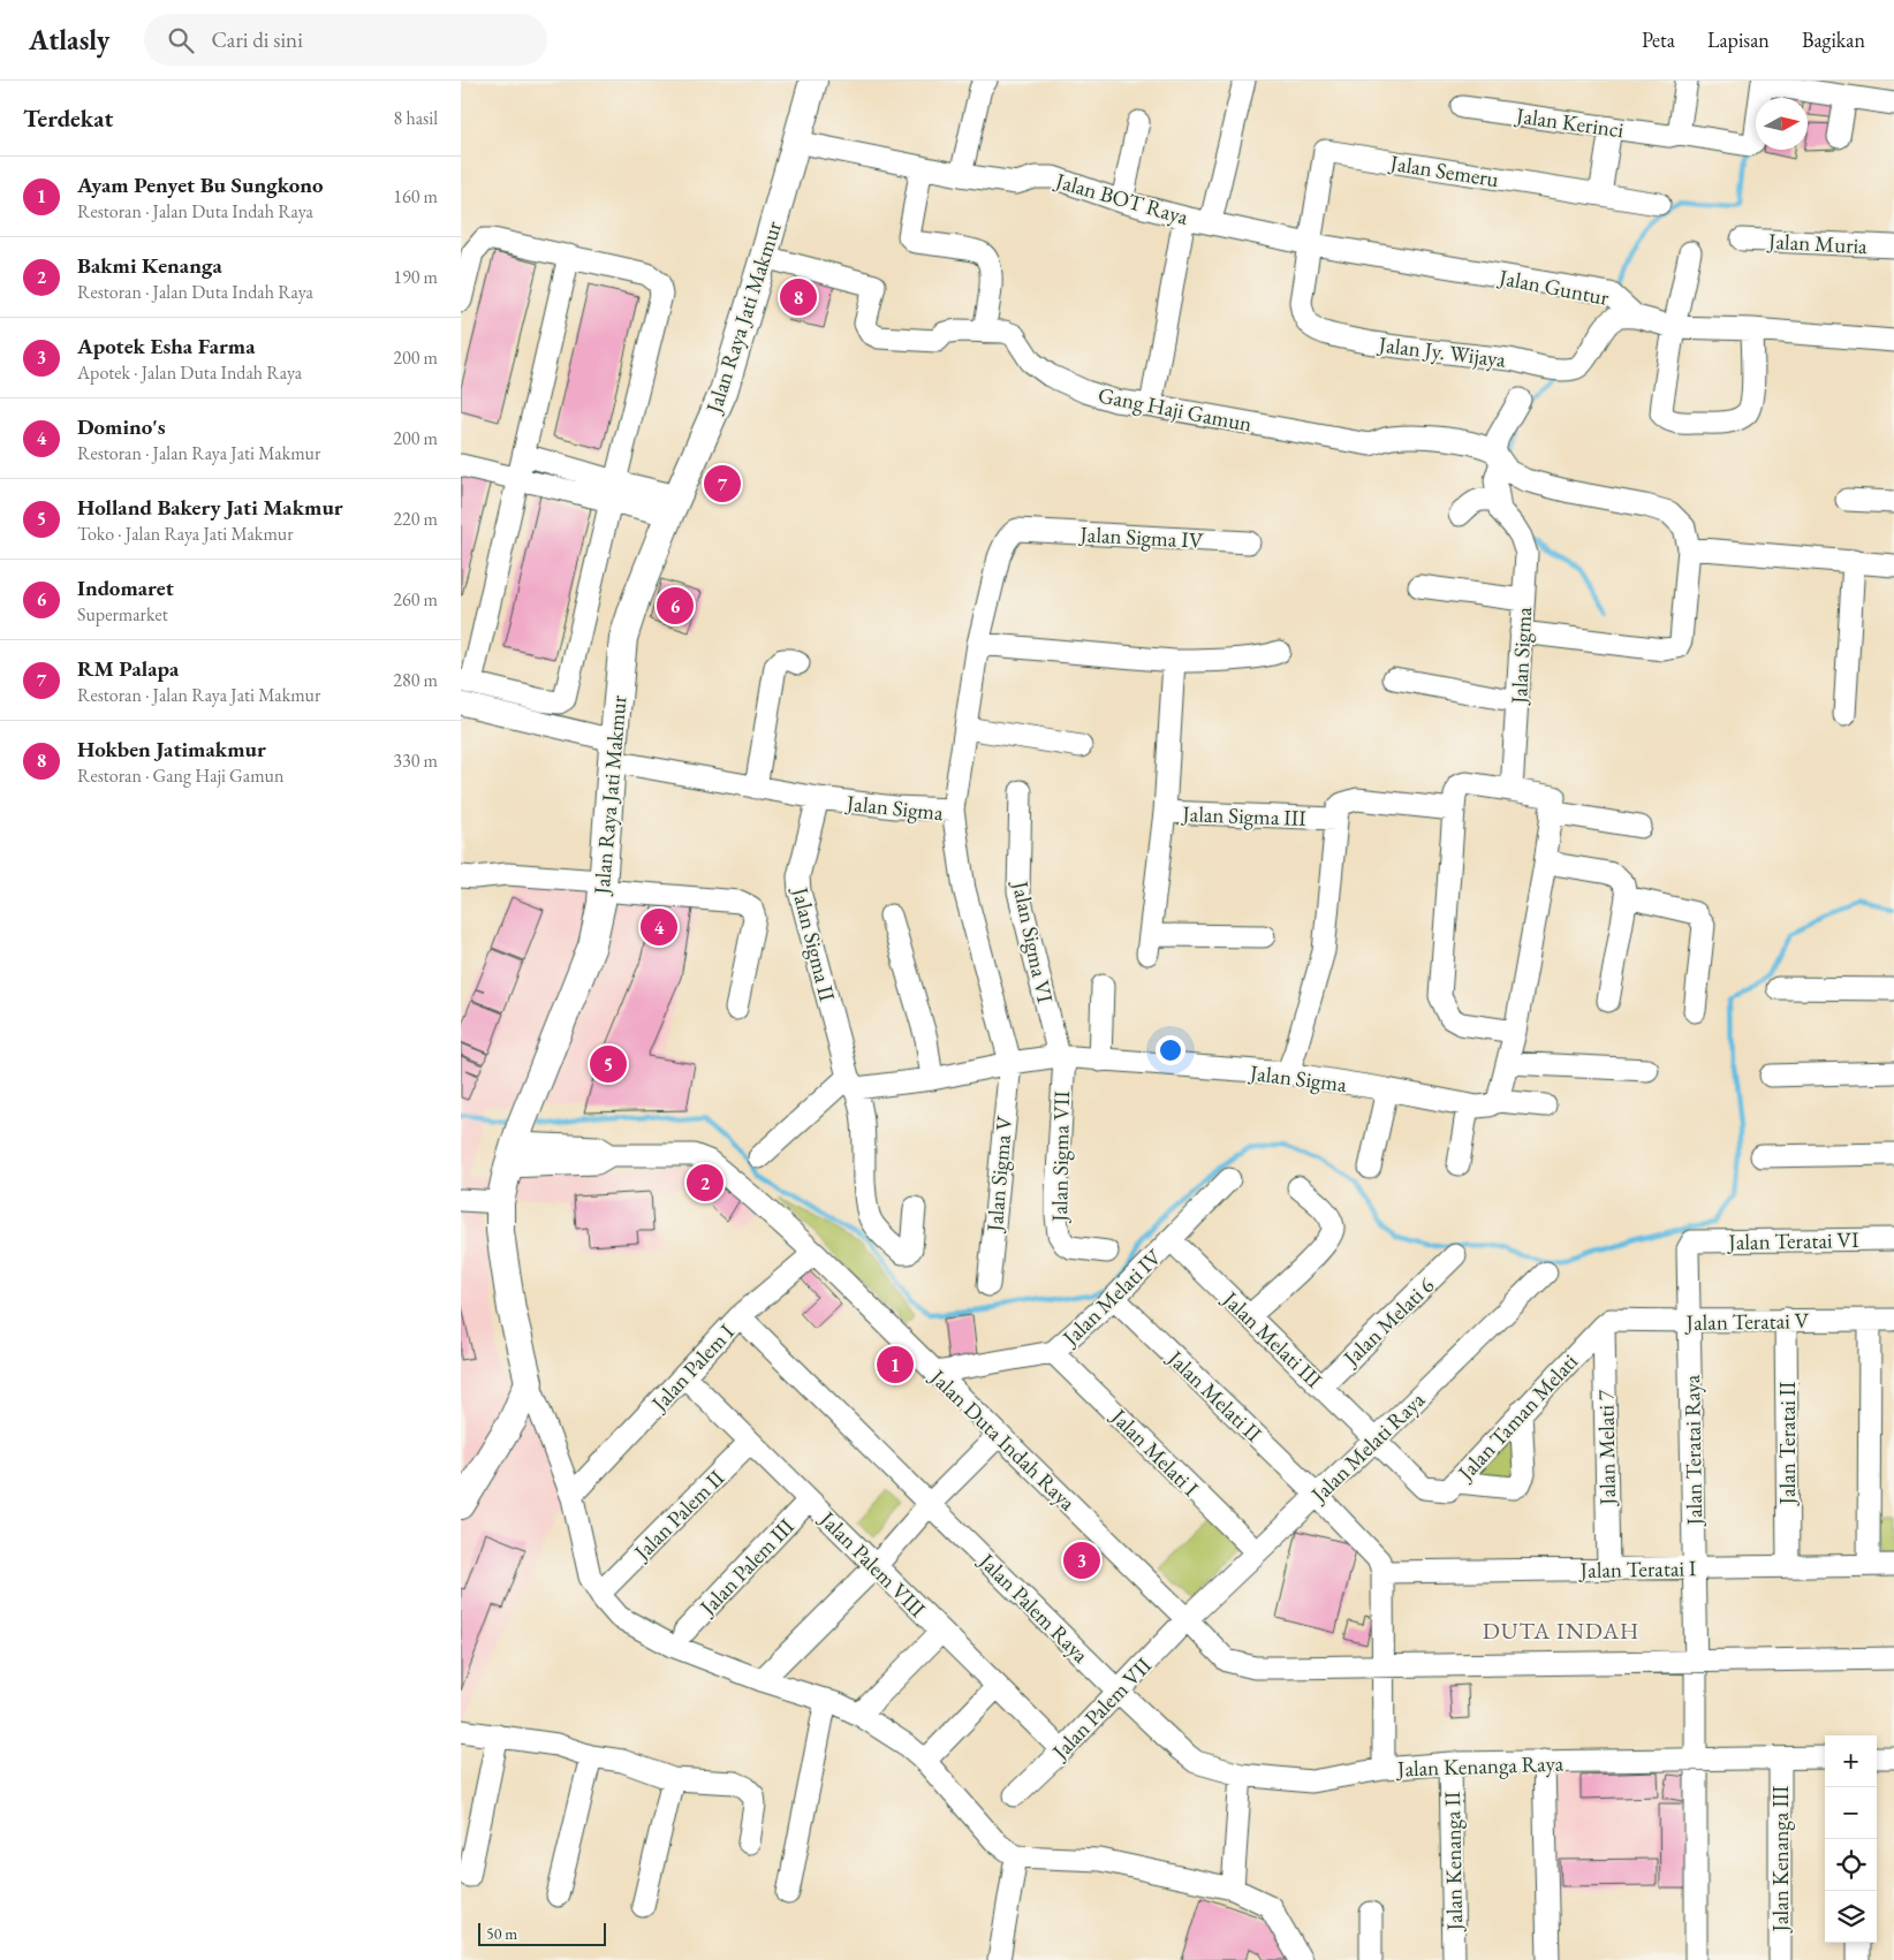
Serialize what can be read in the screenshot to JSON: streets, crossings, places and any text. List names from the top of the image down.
{
  "streets": {
    "main road": ["Jalan Raya Jati Makmur"],
    "street": [
      "Jalan Kerinci",
      "Jalan Semeru",
      "Jalan BOT Raya",
      "Jalan Muria",
      "Jalan Guntur",
      "Jalan Jy. Wijaya",
      "Gang Haji Gamun",
      "Jalan Sigma IV",
      "Jalan Sigma",
      "Jalan Sigma III",
      "Jalan Sigma VI",
      "Jalan Sigma II",
      "Jalan Sigma VII",
      "Jalan Sigma V",
      "Jalan Teratai VI",
      "Jalan Melati IV",
      "Jalan Melati 6",
      "Jalan Teratai V",
      "Jalan Melati III",
      "Jalan Palem I",
      "Jalan Melati II",
      "Jalan Taman Melati",
      "Jalan Duta Indah Raya",
      "Jalan Teratai II",
      "Jalan Melati Raya",
      "Jalan Melati 7",
      "Jalan Teratai Raya",
      "Jalan Melati I",
      "Jalan Palem II",
      "Jalan Palem VIII",
      "Jalan Palem III",
      "Jalan Teratai I",
      "Jalan Palem Raya",
      "Jalan Palem VII",
      "Jalan Kenanga Raya",
      "Jalan Kenanga III",
      "Jalan Kenanga II"
    ]
  },
  "crossings": [
    ["Jalan Semeru", "Jalan BOT Raya"],
    ["Jalan Semeru", "Jalan Guntur"],
    ["Jalan Semeru", "Jalan Jy. Wijaya"],
    ["Jalan BOT Raya", "Jalan Guntur"],
    ["Jalan BOT Raya", "Jalan Raya Jati Makmur"],
    ["Jalan BOT Raya", "Jalan Jy. Wijaya"],
    ["Jalan Guntur", "Jalan Jy. Wijaya"],
    ["Jalan Raya Jati Makmur", "Gang Haji Gamun"],
    ["Jalan Raya Jati Makmur", "Jalan Sigma"],
    ["Jalan Raya Jati Makmur", "Jalan Duta Indah Raya"],
    ["Jalan Sigma", "Jalan Sigma VI"],
    ["Jalan Sigma", "Jalan Sigma II"],
    ["Jalan Sigma", "Jalan Sigma VII"],
    ["Jalan Sigma", "Jalan Sigma V"],
    ["Jalan Sigma VI", "Jalan Sigma VII"],
    ["Jalan Teratai VI", "Jalan Teratai Raya"],
    ["Jalan Melati IV", "Jalan Melati III"],
    ["Jalan Melati IV", "Jalan Melati II"],
    ["Jalan Melati IV", "Jalan Duta Indah Raya"],
    ["Jalan Melati IV", "Jalan Melati I"],
    ["Jalan Melati 6", "Jalan Melati III"],
    ["Jalan Teratai V", "Jalan Taman Melati"],
    ["Jalan Teratai V", "Jalan Teratai II"],
    ["Jalan Teratai V", "Jalan Melati 7"],
    ["Jalan Teratai V", "Jalan Teratai Raya"],
    ["Jalan Melati III", "Jalan Taman Melati"],
    ["Jalan Melati III", "Jalan Melati Raya"],
    ["Jalan Palem I", "Jalan Duta Indah Raya"],
    ["Jalan Palem I", "Jalan Palem VIII"],
    ["Jalan Palem I", "Jalan Palem Raya"],
    ["Jalan Melati II", "Jalan Melati Raya"],
    ["Jalan Taman Melati", "Jalan Melati Raya"],
    ["Jalan Taman Melati", "Jalan Melati 7"],
    ["Jalan Duta Indah Raya", "Jalan Melati Raya"],
    ["Jalan Duta Indah Raya", "Jalan Teratai Raya"],
    ["Jalan Duta Indah Raya", "Jalan Palem VII"],
    ["Jalan Duta Indah Raya", "Jalan Kenanga Raya"],
    ["Jalan Teratai II", "Jalan Teratai I"],
    ["Jalan Melati Raya", "Jalan Melati I"],
    ["Jalan Melati Raya", "Jalan Palem VII"],
    ["Jalan Melati 7", "Jalan Teratai I"],
    ["Jalan Teratai Raya", "Jalan Teratai I"],
    ["Jalan Teratai Raya", "Jalan Kenanga Raya"],
    ["Jalan Palem II", "Jalan Palem VIII"],
    ["Jalan Palem VIII", "Jalan Palem III"],
    ["Jalan Palem VIII", "Jalan Palem VII"],
    ["Jalan Teratai I", "Jalan Kenanga Raya"],
    ["Jalan Palem Raya", "Jalan Palem VII"],
    ["Jalan Palem Raya", "Jalan Kenanga Raya"],
    ["Jalan Kenanga Raya", "Jalan Kenanga III"],
    ["Jalan Kenanga Raya", "Jalan Kenanga II"]
  ],
  "districts": ["DUTA INDAH"],
  "scale_bar": "50 m",
  "north": "right",
  "page": {
    "header": "Atlasly",
    "search": "Cari di sini",
    "nav": ["Peta", "Lapisan", "Bagikan"],
    "heading": ["Terdekat", "8 hasil"],
    "list": [
      {
        "mark": "1",
        "name": "Ayam Penyet Bu Sungkono",
        "note": "Restoran · Jalan Duta Indah Raya",
        "value": "160 m"
      },
      {
        "mark": "2",
        "name": "Bakmi Kenanga",
        "note": "Restoran · Jalan Duta Indah Raya",
        "value": "190 m"
      },
      {
        "mark": "3",
        "name": "Apotek Esha Farma",
        "note": "Apotek · Jalan Duta Indah Raya",
        "value": "200 m"
      },
      {
        "mark": "4",
        "name": "Domino's",
        "note": "Restoran · Jalan Raya Jati Makmur",
        "value": "200 m"
      },
      {
        "mark": "5",
        "name": "Holland Bakery Jati Makmur",
        "note": "Toko · Jalan Raya Jati Makmur",
        "value": "220 m"
      },
      {
        "mark": "6",
        "name": "Indomaret",
        "note": "Supermarket",
        "value": "260 m"
      },
      {
        "mark": "7",
        "name": "RM Palapa",
        "note": "Restoran · Jalan Raya Jati Makmur",
        "value": "280 m"
      },
      {
        "mark": "8",
        "name": "Hokben Jatimakmur",
        "note": "Restoran · Gang Haji Gamun",
        "value": "330 m"
      }
    ],
    "pins": [
      "8",
      "7",
      "6",
      "4",
      "5",
      "2",
      "1",
      "3"
    ],
    "map_buttons": ["+", "−"],
    "scale": "50 m"
  }
}
